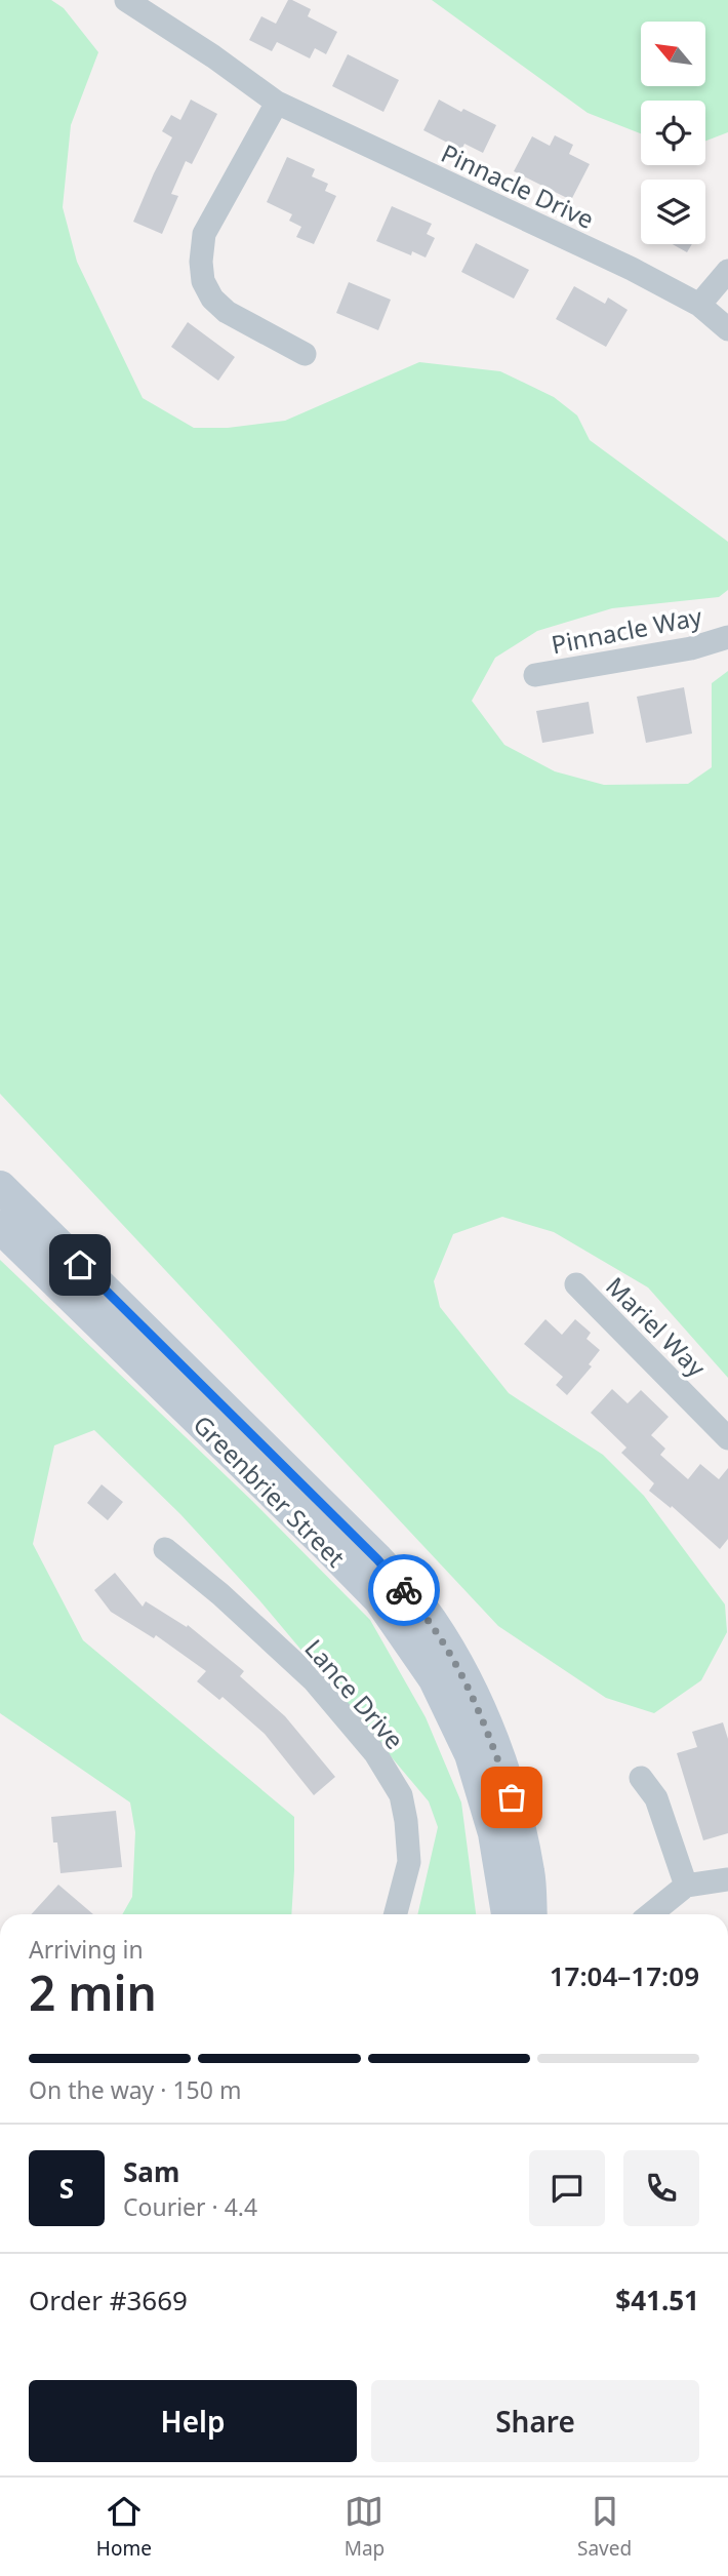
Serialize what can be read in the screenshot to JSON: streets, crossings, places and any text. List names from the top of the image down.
{
  "streets": {
    "main road": ["Greenbrier Street"],
    "street": [
      "Pinnacle Drive",
      "Pinnacle Way",
      "Mariel Way",
      "Lance Drive"
    ]
  },
  "north": "top left",
  "page": {
    "heading": ["2 min", "Arriving in", "17:04–17:09"],
    "panel": [
      "Sam",
      "Courier · 4.4",
      "Order #3669",
      "$41.51"
    ],
    "bar": "On the way · 150 m",
    "round": "S",
    "buttons": ["Help", "Share"],
    "tabs": ["Home", "Map", "Saved"]
  }
}
